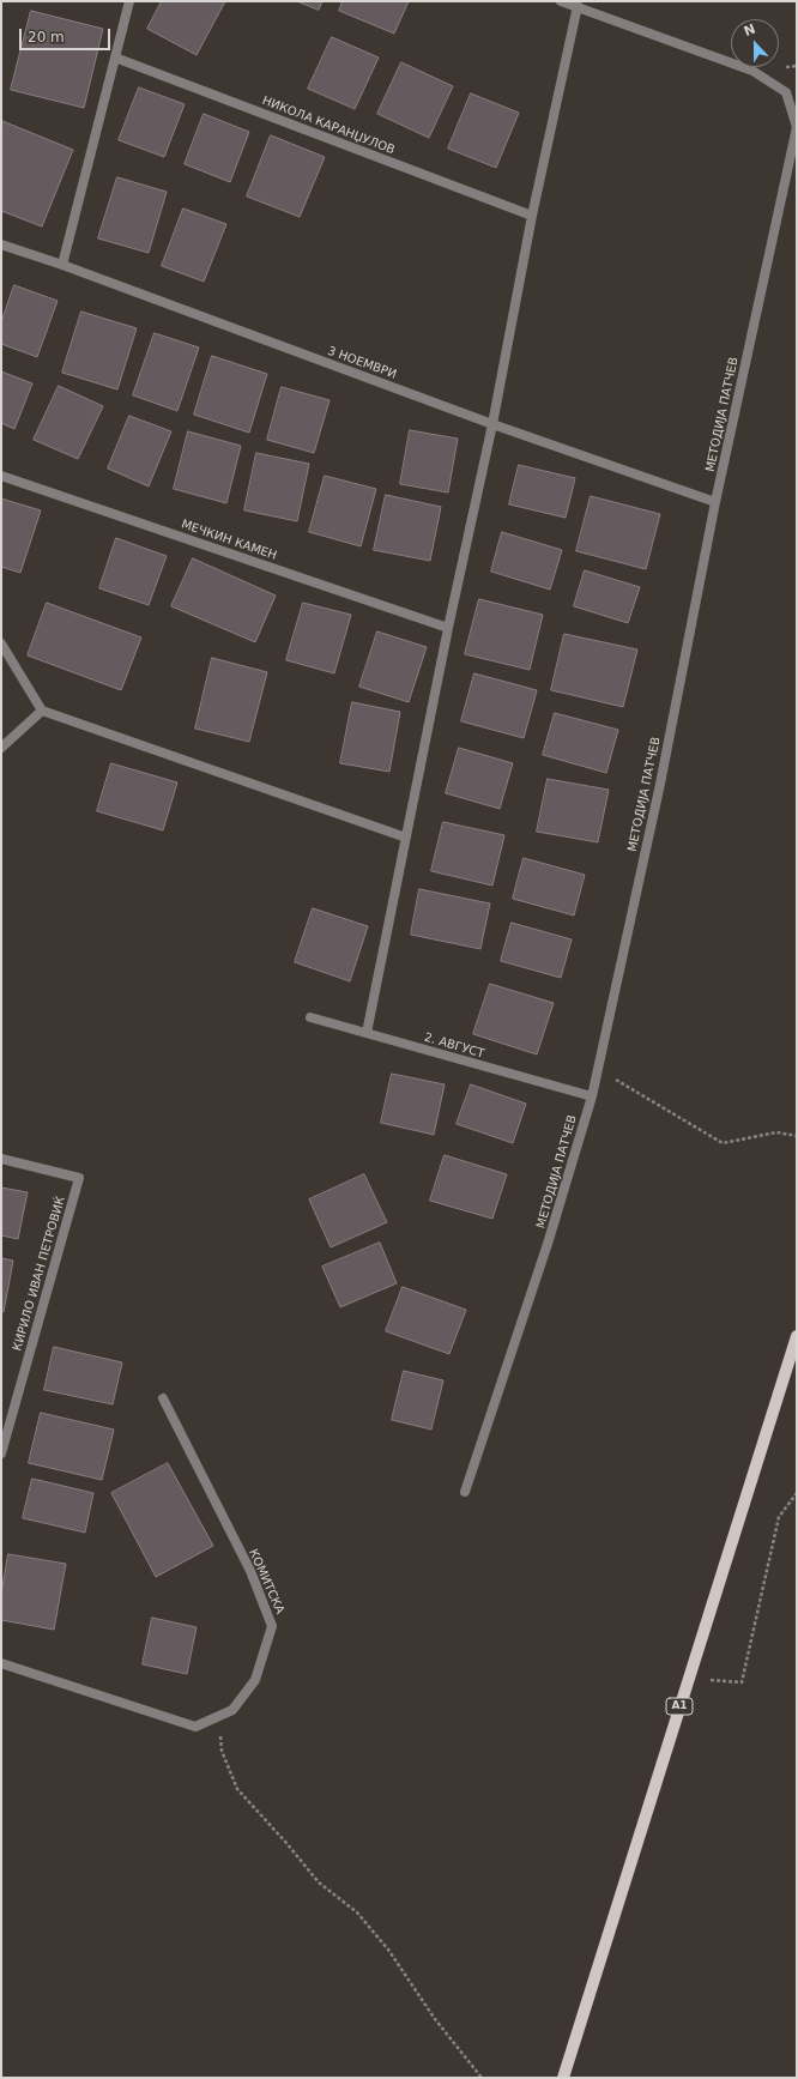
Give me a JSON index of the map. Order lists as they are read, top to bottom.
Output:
{
  "streets": {
    "main road": ["A1"],
    "street": [
      "НИКОЛА КАРАНЏУЛОВ",
      "3 НОЕМВРИ",
      "МЕТОДИJА ПАТЧЕВ",
      "МЕЧКИН КАМЕН",
      "2. АВГУСТ",
      "КИРИЛО ИВАН ПЕТРОВИЌ",
      "КОМИТСКА"
    ]
  },
  "crossings": [
    ["3 НОЕМВРИ", "МЕТОДИJА ПАТЧЕВ"],
    ["МЕТОДИJА ПАТЧЕВ", "2. АВГУСТ"]
  ],
  "scale_bar": "20 m",
  "north": "top"
}
